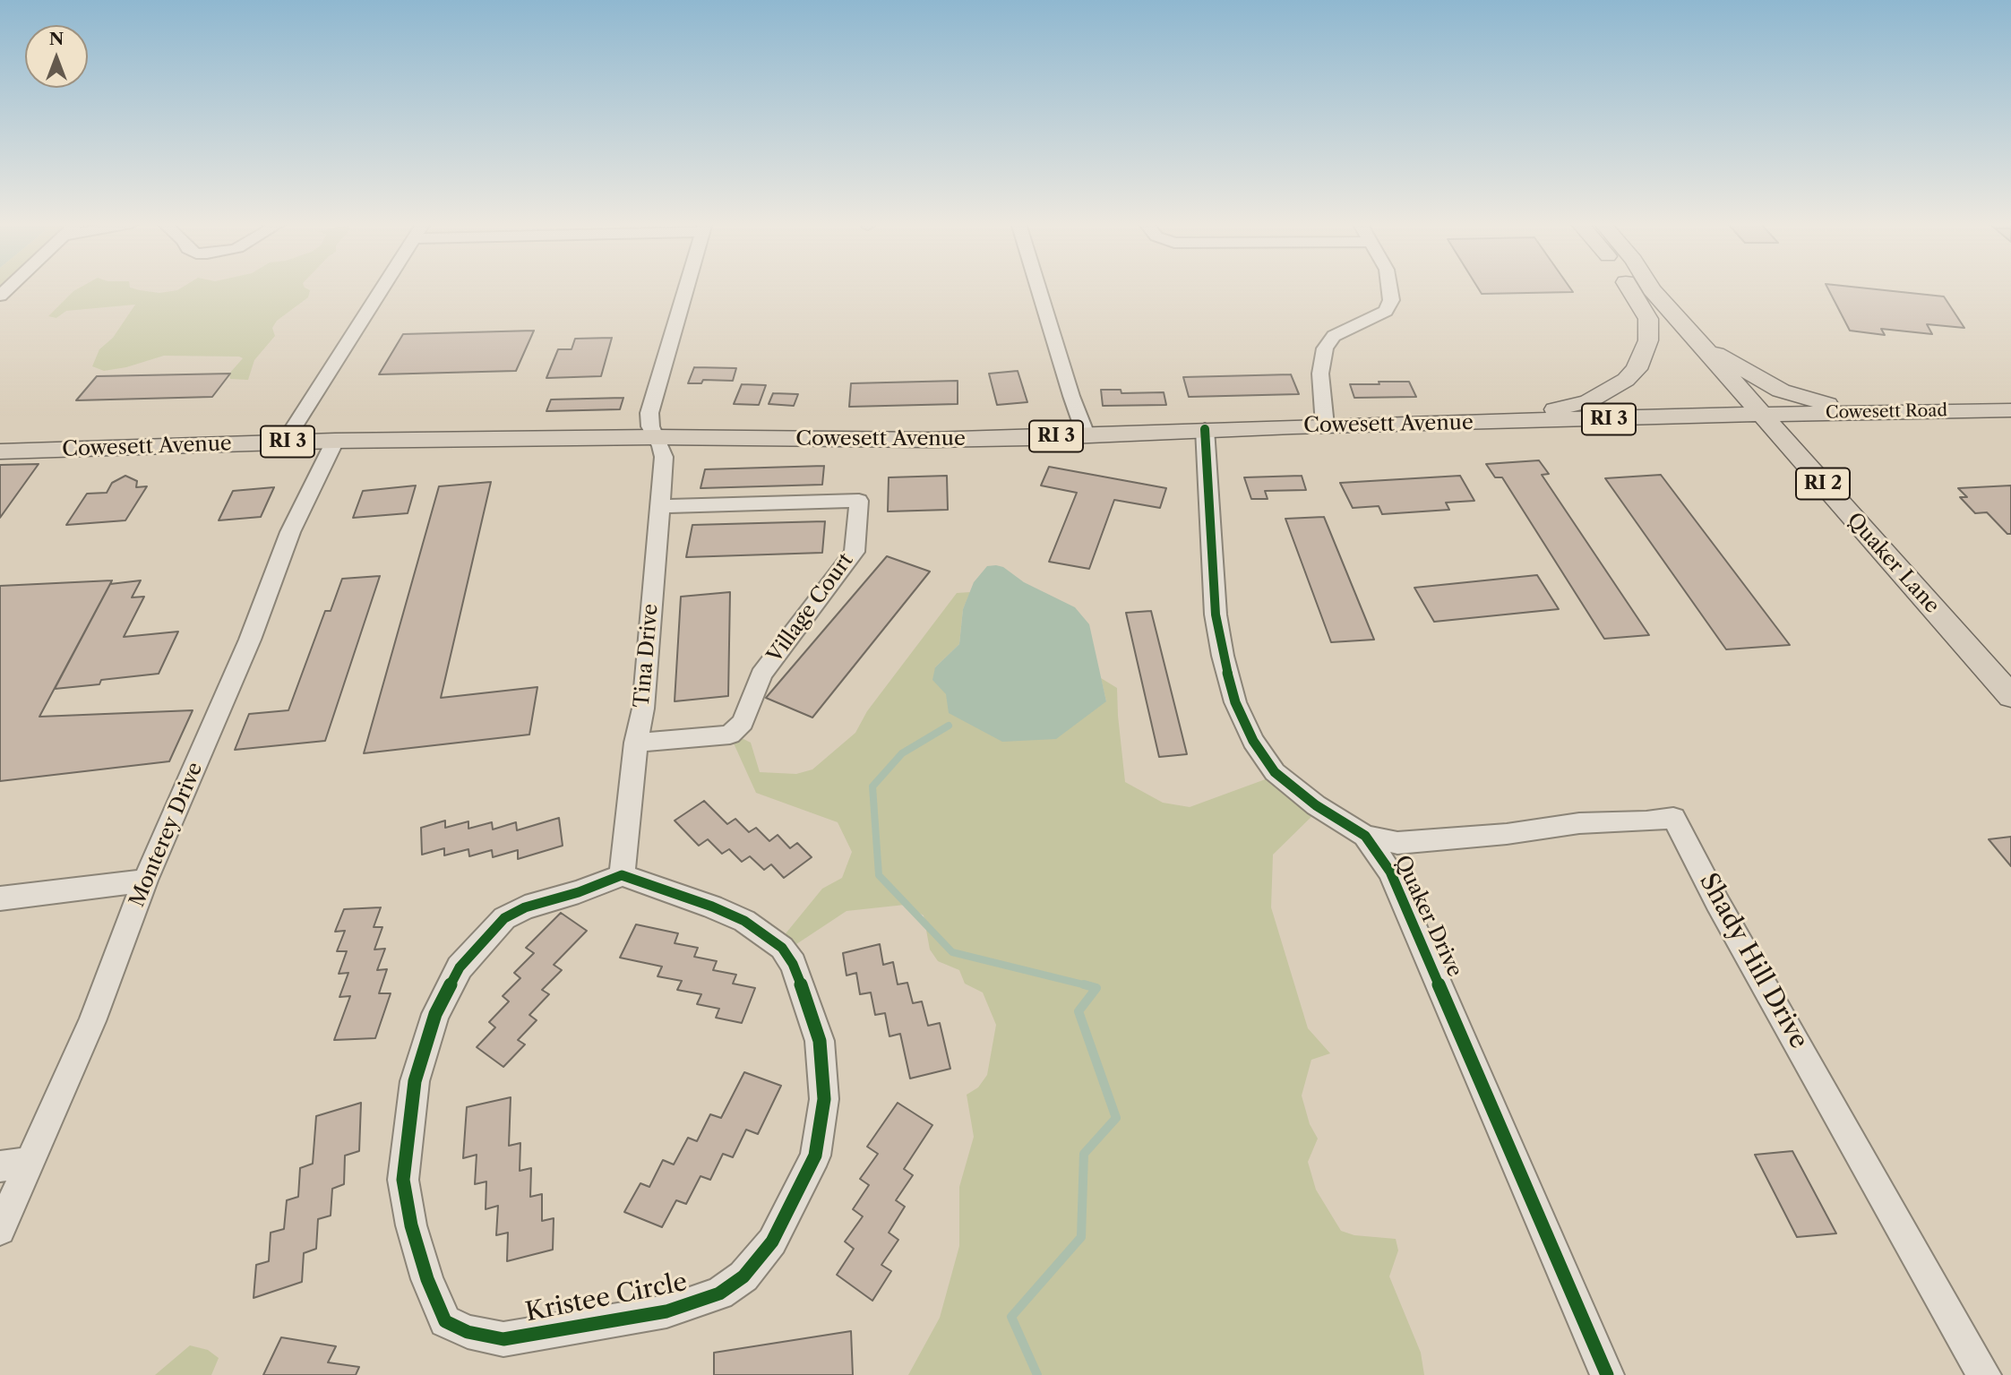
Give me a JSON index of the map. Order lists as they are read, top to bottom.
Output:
{
  "streets": {
    "main road": [
      "Cowesett Road",
      "RI 3",
      "Cowesett Avenue",
      "RI 2",
      "Quaker Lane"
    ],
    "street": [
      "Village Court",
      "Tina Drive",
      "Monterey Drive",
      "Quaker Drive",
      "Shady Hill Drive",
      "Kristee Circle"
    ]
  },
  "crossings": [
    ["Cowesett Road", "Cowesett Avenue"],
    ["Cowesett Road", "Quaker Lane"],
    ["Cowesett Avenue", "Quaker Lane"],
    ["Cowesett Avenue", "Tina Drive"],
    ["Cowesett Avenue", "Monterey Drive"],
    ["Cowesett Avenue", "Quaker Drive"],
    ["Village Court", "Tina Drive"],
    ["Tina Drive", "Kristee Circle"],
    ["Quaker Drive", "Shady Hill Drive"]
  ],
  "north": "top"
}
